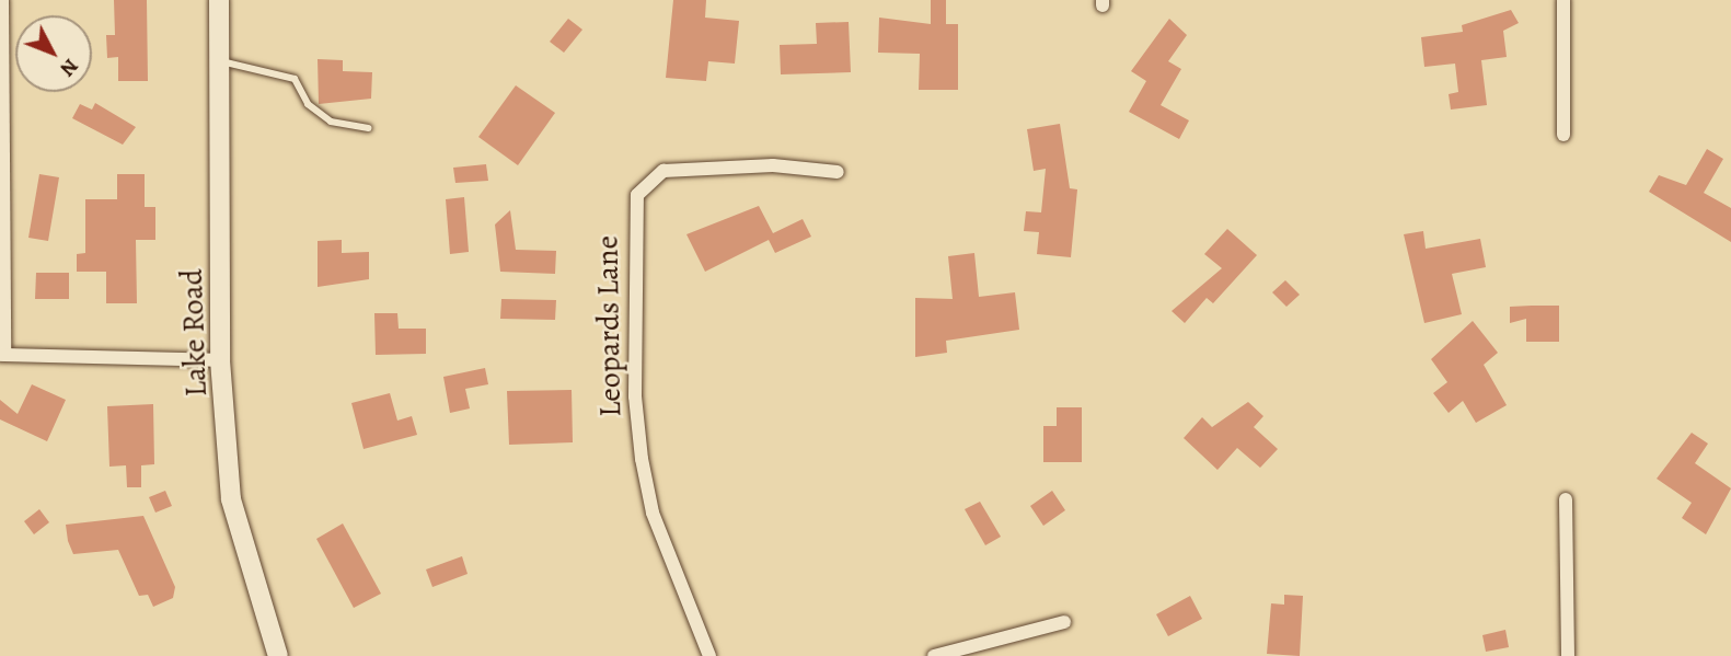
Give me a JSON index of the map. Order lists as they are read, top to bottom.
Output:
{
  "streets": {
    "main road": ["Lake Road"],
    "street": ["Leopards Lane"]
  },
  "north": "bottom right"
}
